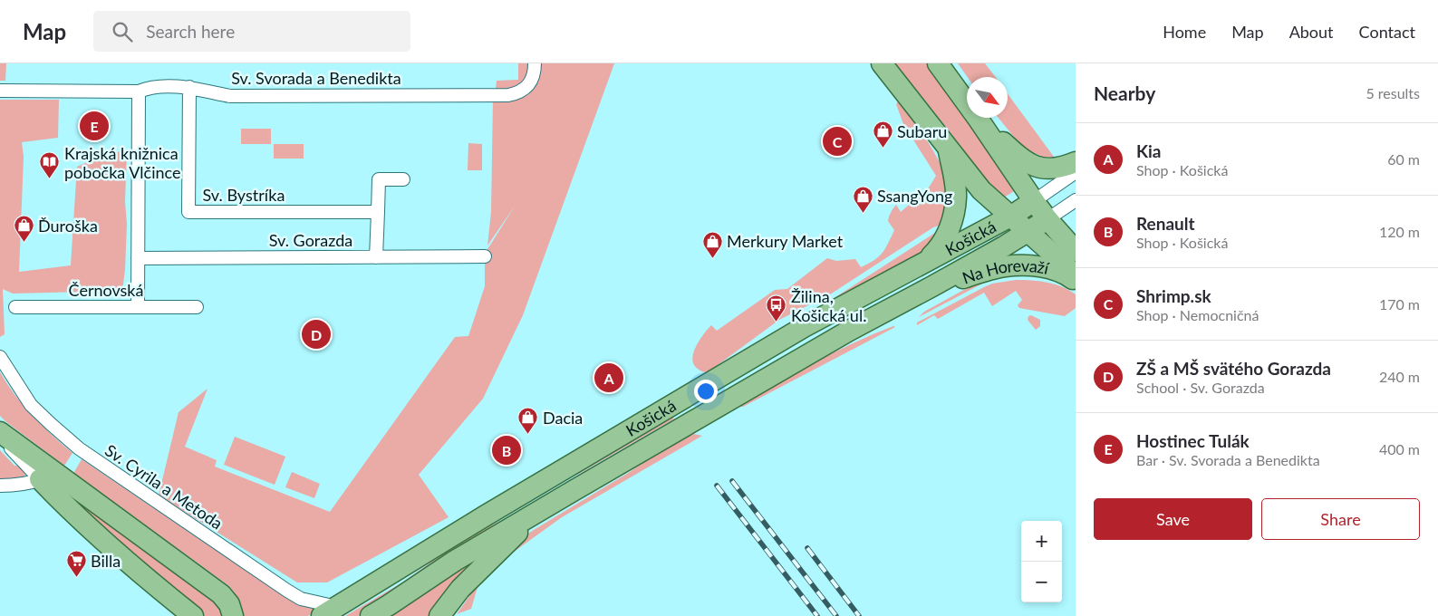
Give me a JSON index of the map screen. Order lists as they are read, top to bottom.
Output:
{
  "streets": {
    "main road": ["Košická", "Na Horevaží"],
    "street": [
      "Sv. Svorada a Benedikta",
      "Sv. Bystríka",
      "Sv. Gorazda",
      "Černovská",
      "Sv. Cyrila a Metoda"
    ]
  },
  "crossings": [
    ["Sv. Svorada a Benedikta", "Sv. Bystríka"],
    ["Sv. Svorada a Benedikta", "Černovská"],
    ["Košická", "Na Horevaží"],
    ["Košická", "Sv. Cyrila a Metoda"],
    ["Sv. Gorazda", "Černovská"]
  ],
  "places": {
    "shop": [
      "Subaru",
      "SsangYong",
      "Ďuroška",
      "Merkury Market",
      "Dacia"
    ],
    "library": ["Krajská knižnica pobočka Vlčince"],
    "bus stop": ["Žilina, Košická ul."],
    "supermarket": ["Billa"]
  },
  "north": "bottom right",
  "page": {
    "header": "Map",
    "search": "Search here",
    "nav": [
      "Home",
      "Map",
      "About",
      "Contact"
    ],
    "heading": ["Nearby", "5 results"],
    "pins": [
      "E",
      "C",
      "D",
      "A",
      "B"
    ],
    "list": [
      {
        "mark": "A",
        "name": "Kia",
        "note": "Shop · Košická",
        "value": "60 m"
      },
      {
        "mark": "B",
        "name": "Renault",
        "note": "Shop · Košická",
        "value": "120 m"
      },
      {
        "mark": "C",
        "name": "Shrimp.sk",
        "note": "Shop · Nemocničná",
        "value": "170 m"
      },
      {
        "mark": "D",
        "name": "ZŠ a MŠ svätého Gorazda",
        "note": "School · Sv. Gorazda",
        "value": "240 m"
      },
      {
        "mark": "E",
        "name": "Hostinec Tulák",
        "note": "Bar · Sv. Svorada a Benedikta",
        "value": "400 m"
      }
    ],
    "buttons": ["Save", "Share"],
    "map_buttons": ["+", "−"]
  }
}
